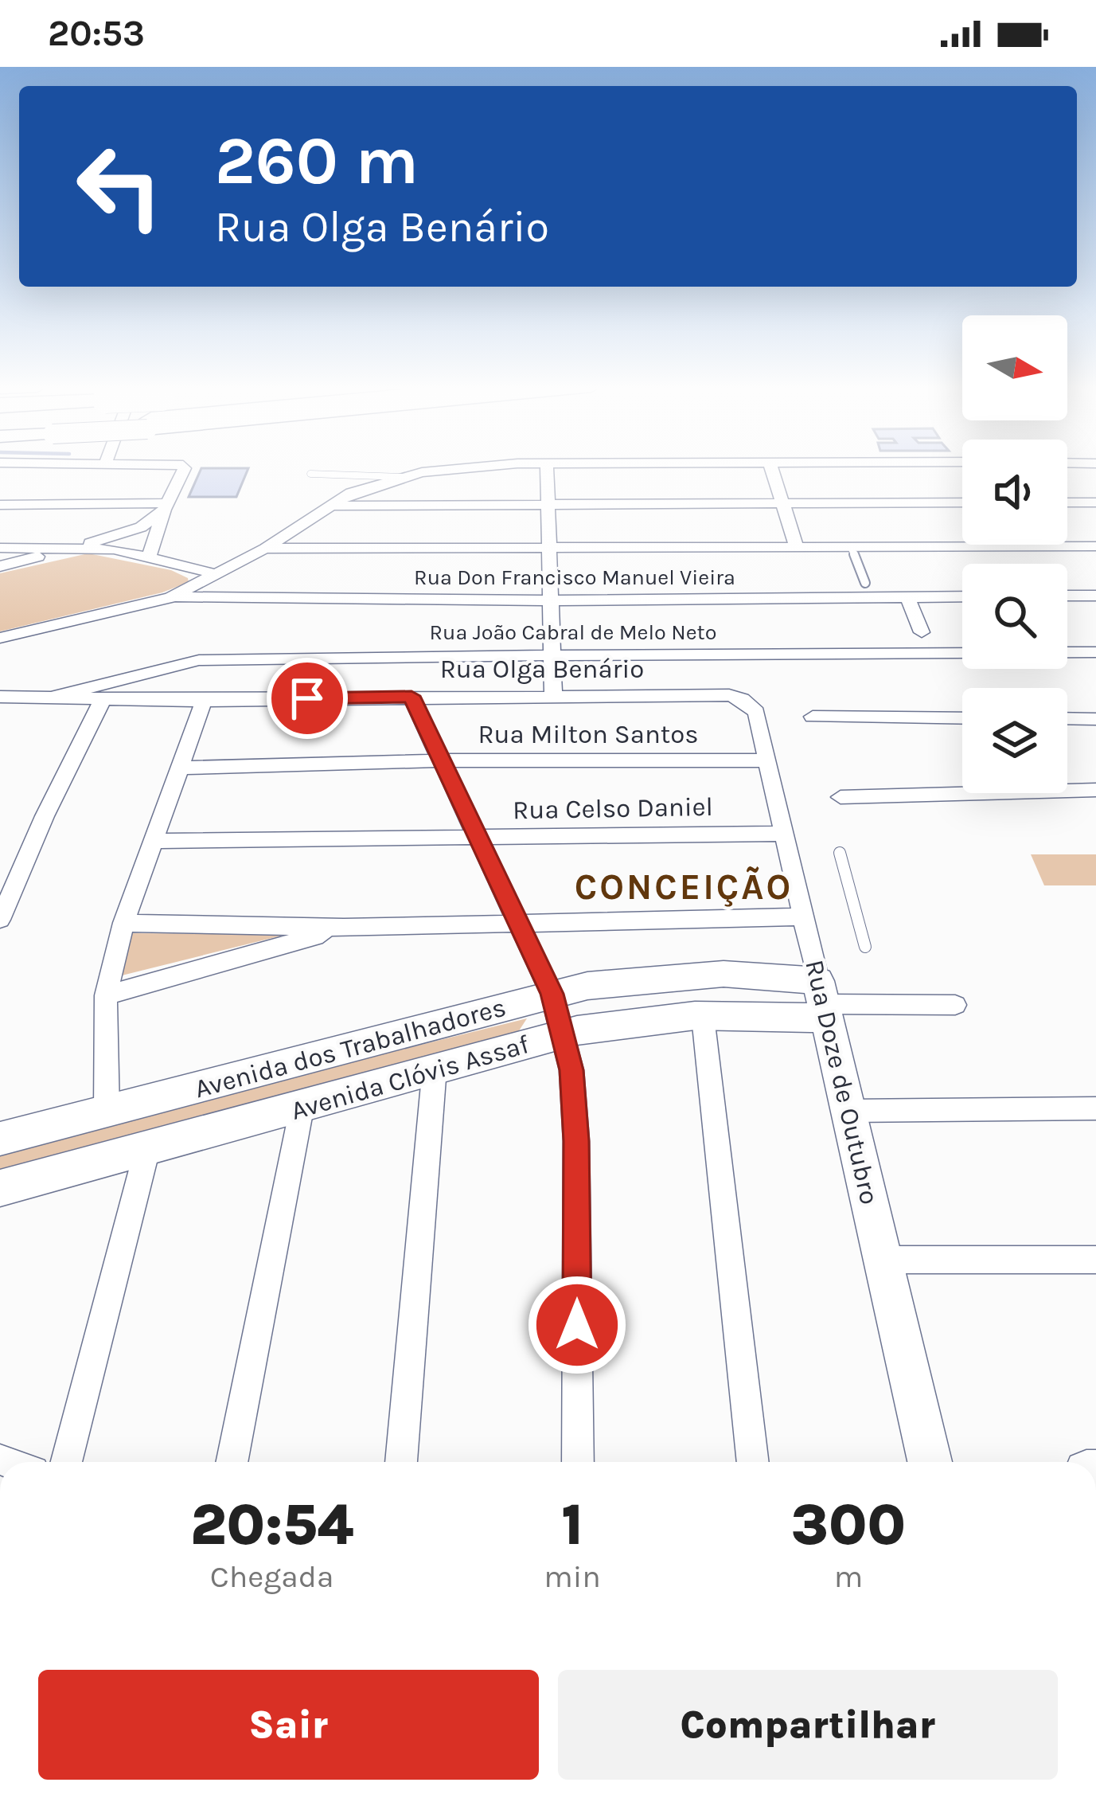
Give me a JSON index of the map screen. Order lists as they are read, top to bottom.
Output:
{
  "streets": {
    "street": [
      "Rua Don Francisco Manuel Vieira",
      "Rua João Cabral de Melo Neto",
      "Rua Olga Benário",
      "Rua Milton Santos",
      "Rua Celso Daniel",
      "Avenida dos Trabalhadores",
      "Avenida Clóvis Assaf",
      "Rua Doze de Outubro"
    ]
  },
  "crossings": [
    ["Rua João Cabral de Melo Neto", "Rua Olga Benário"],
    ["Rua Olga Benário", "Rua Doze de Outubro"],
    ["Rua Milton Santos", "Rua Doze de Outubro"],
    ["Rua Celso Daniel", "Rua Doze de Outubro"],
    ["Avenida dos Trabalhadores", "Avenida Clóvis Assaf"],
    ["Avenida dos Trabalhadores", "Rua Doze de Outubro"],
    ["Avenida Clóvis Assaf", "Rua Doze de Outubro"]
  ],
  "districts": ["CONCEIÇÃO"],
  "north": "right",
  "page": {
    "status": "20:53",
    "turn": ["260 m", "Rua Olga Benário"],
    "eta": [
      "20:54",
      "Chegada",
      "1",
      "min",
      "300",
      "m"
    ],
    "buttons": ["Sair", "Compartilhar"]
  }
}
